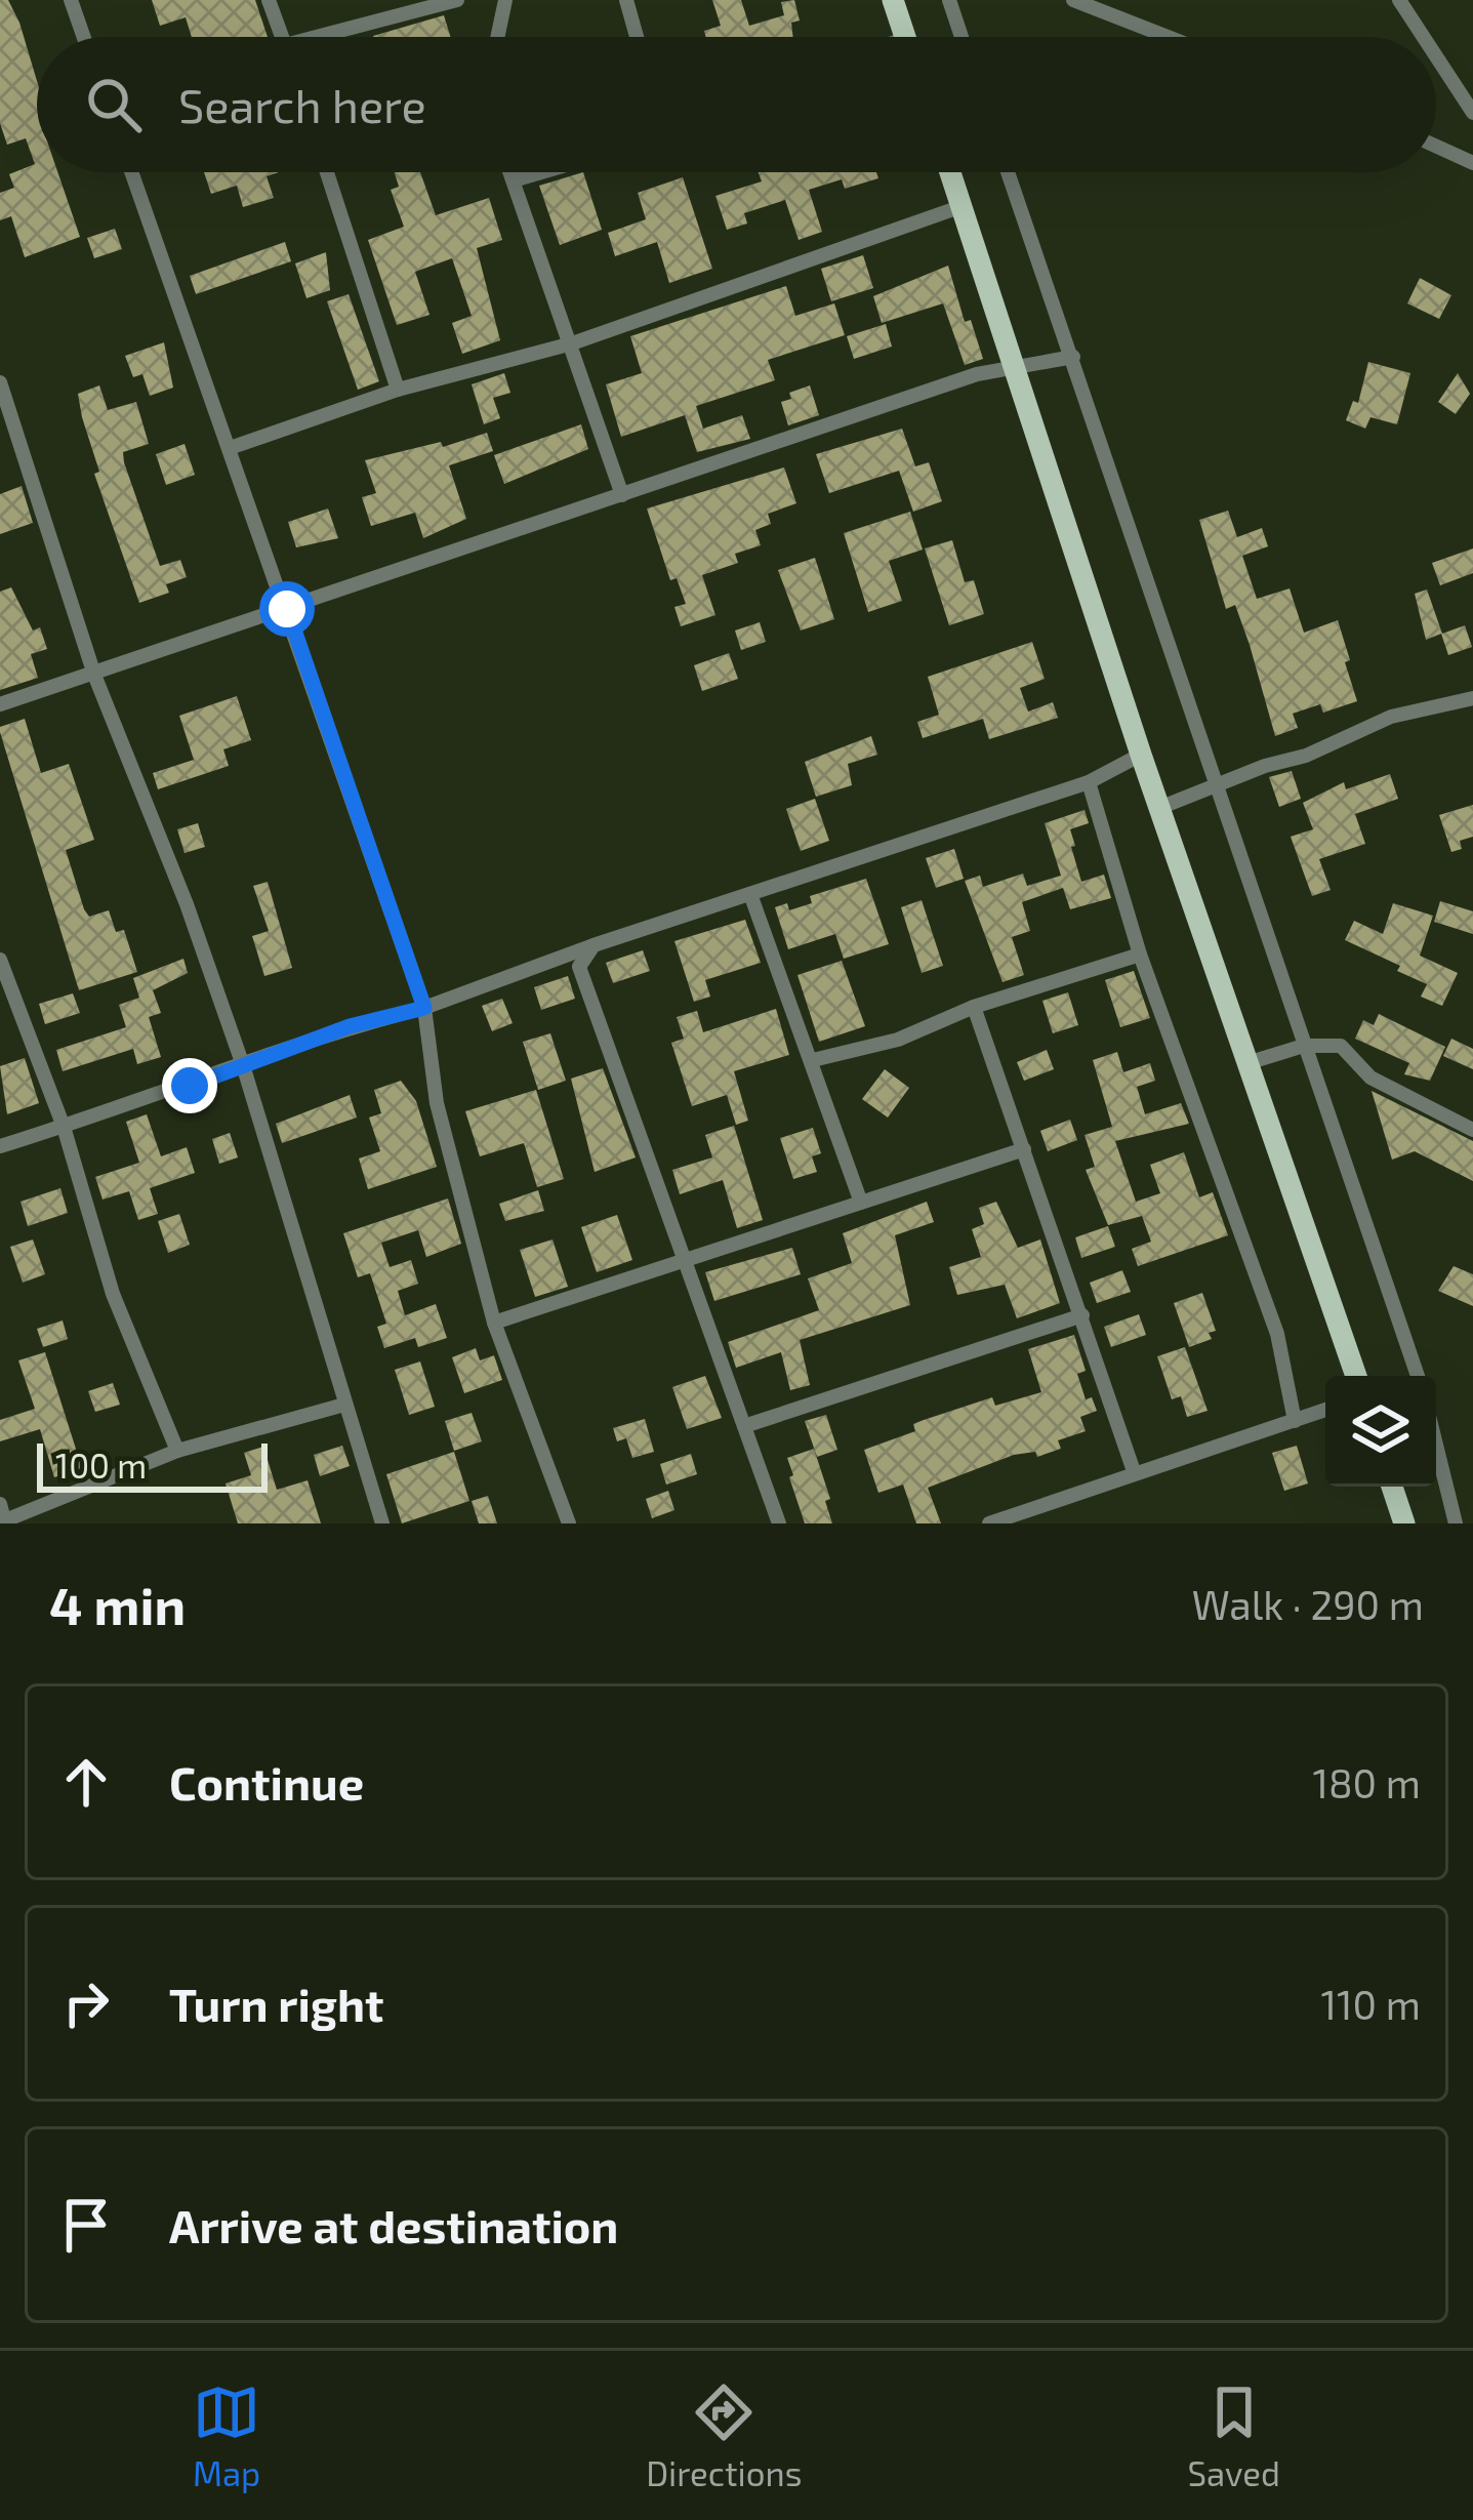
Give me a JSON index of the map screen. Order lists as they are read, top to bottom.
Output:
{
  "scale_bar": "100 m",
  "page": {
    "search": "Search here",
    "scale": "100 m",
    "heading": ["4 min", "Walk · 290 m"],
    "list": [
      ["Continue", "180 m"],
      ["Turn right", "110 m"],
      "Arrive at destination"
    ],
    "nav": ["Map", "Directions", "Saved"]
  }
}
